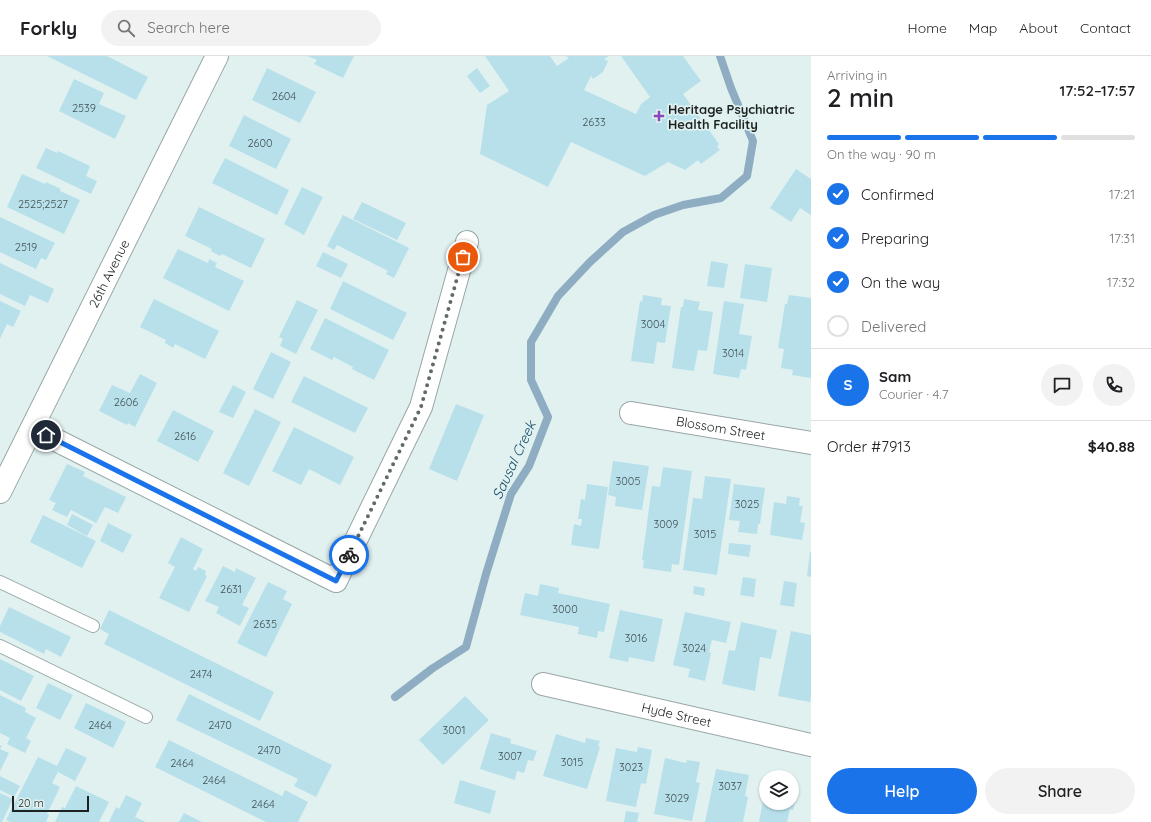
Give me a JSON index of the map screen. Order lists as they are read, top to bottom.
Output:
{
  "streets": {
    "street": ["26th Avenue", "Blossom Street", "Hyde Street"]
  },
  "water": ["Sausal Creek"],
  "places": {
    "health": ["Heritage Psychiatric Health Facility"]
  },
  "house_numbers": [
    "2604",
    "2539",
    "2633",
    "2600",
    "2525;2527",
    "2519",
    "3004",
    "3014",
    "2606",
    "2616",
    "3005",
    "3025",
    "3009",
    "3015",
    "2631",
    "3000",
    "2635",
    "3016",
    "3024",
    "2474",
    "2464",
    "2470",
    "3001",
    "2470",
    "3007",
    "3015",
    "2464",
    "3023",
    "2464",
    "3037",
    "3029",
    "2464"
  ],
  "scale_bar": "20 m",
  "page": {
    "header": "Forkly",
    "search": "Search here",
    "nav": [
      "Home",
      "Map",
      "About",
      "Contact"
    ],
    "heading": ["2 min", "Arriving in", "17:52–17:57"],
    "panel": [
      "Sam",
      "Courier · 4.7",
      "Order #7913",
      "$40.88"
    ],
    "bar": "On the way · 90 m",
    "list": [
      ["Confirmed", "17:21"],
      ["Preparing", "17:31"],
      ["On the way", "17:32"],
      "Delivered"
    ],
    "round": "S",
    "buttons": ["Help", "Share"],
    "scale": "20 m"
  }
}
